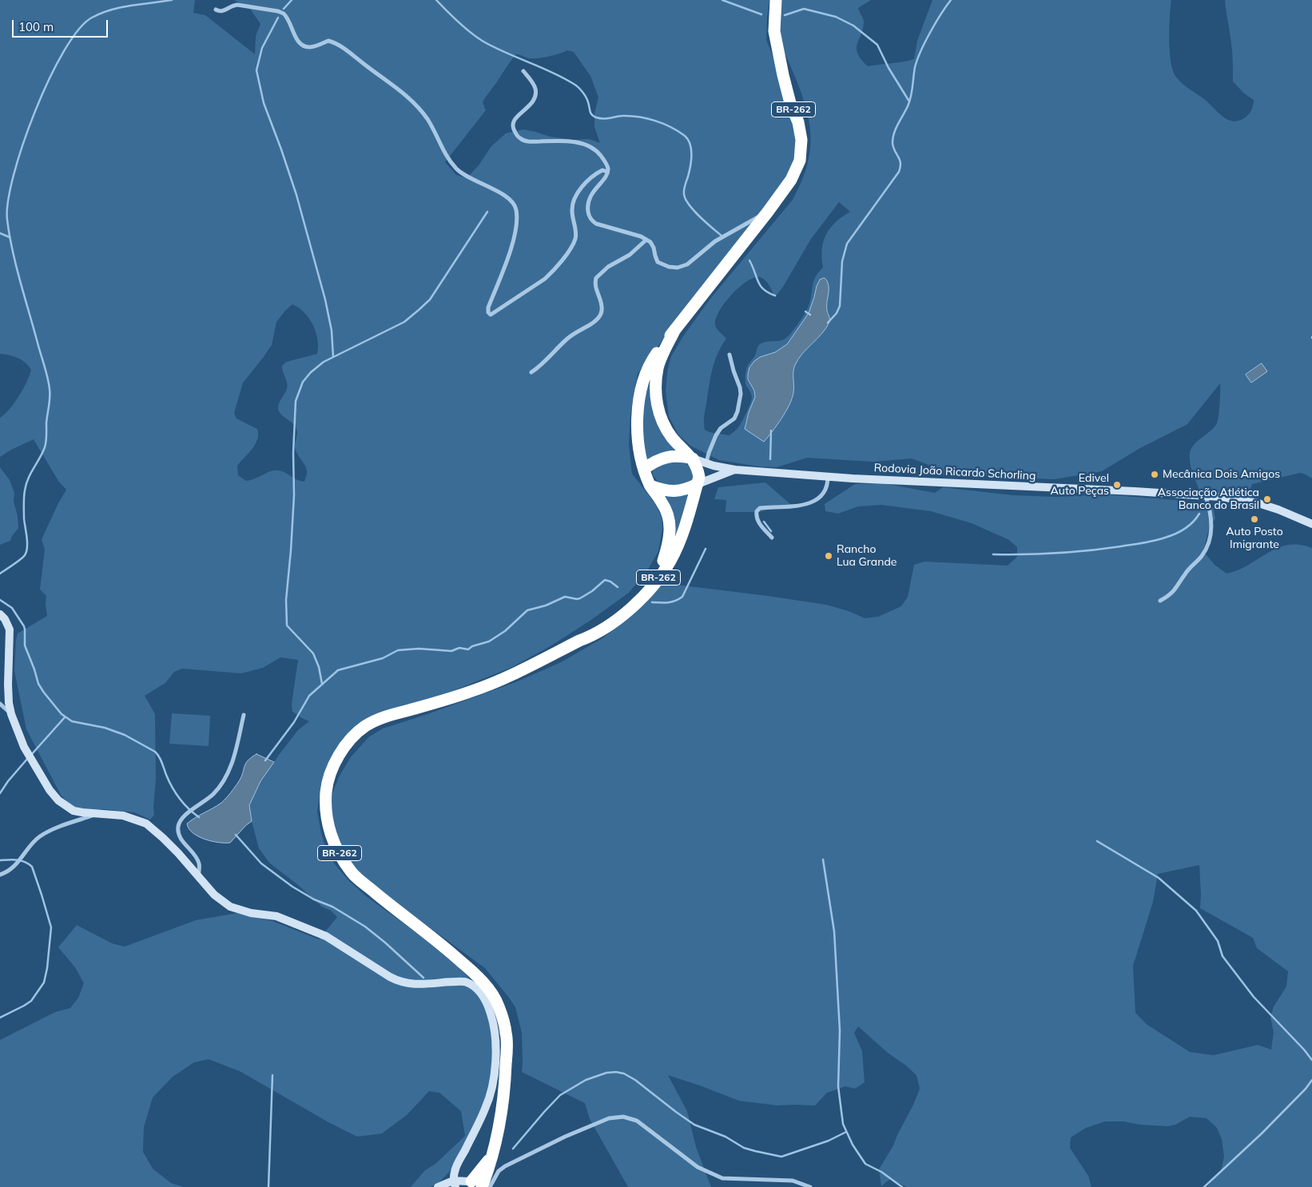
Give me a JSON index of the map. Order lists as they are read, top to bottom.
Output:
{
  "streets": {
    "highway": ["BR-262"],
    "street": ["Rodovia João Ricardo Schorling"]
  },
  "crossings": [
    ["BR-262", "Rodovia João Ricardo Schorling"]
  ],
  "places": [
    "Mecânica Dois Amigos",
    "Edivel Auto Peças",
    "Associação Atlética Banco do Brasil",
    "Auto Posto Imigrante",
    "Rancho Lua Grande"
  ],
  "scale_bar": "100 m"
}
